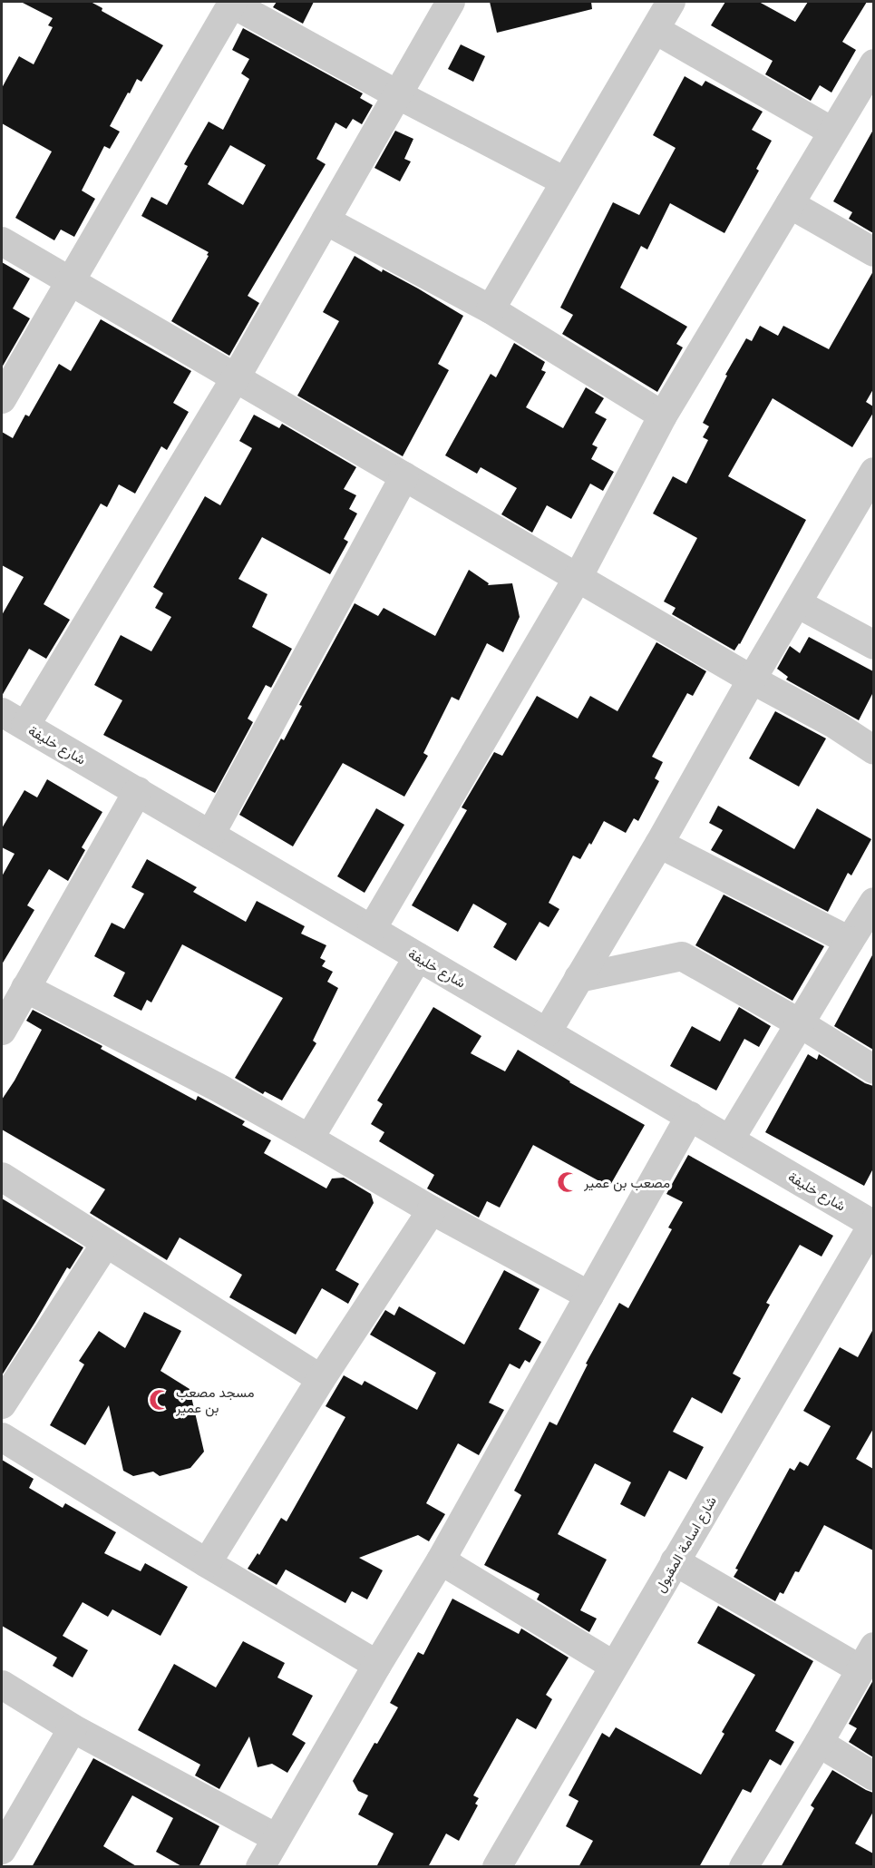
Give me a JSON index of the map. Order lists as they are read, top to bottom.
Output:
{
  "streets": {
    "street": ["شارع خليفة", "شارع اسامة المقبول"]
  },
  "crossings": [
    ["شارع خليفة", "شارع اسامة المقبول"]
  ],
  "places": {
    "mosque": ["مصعب بن عمير", "مسجد مصعب بن عمير"]
  }
}
